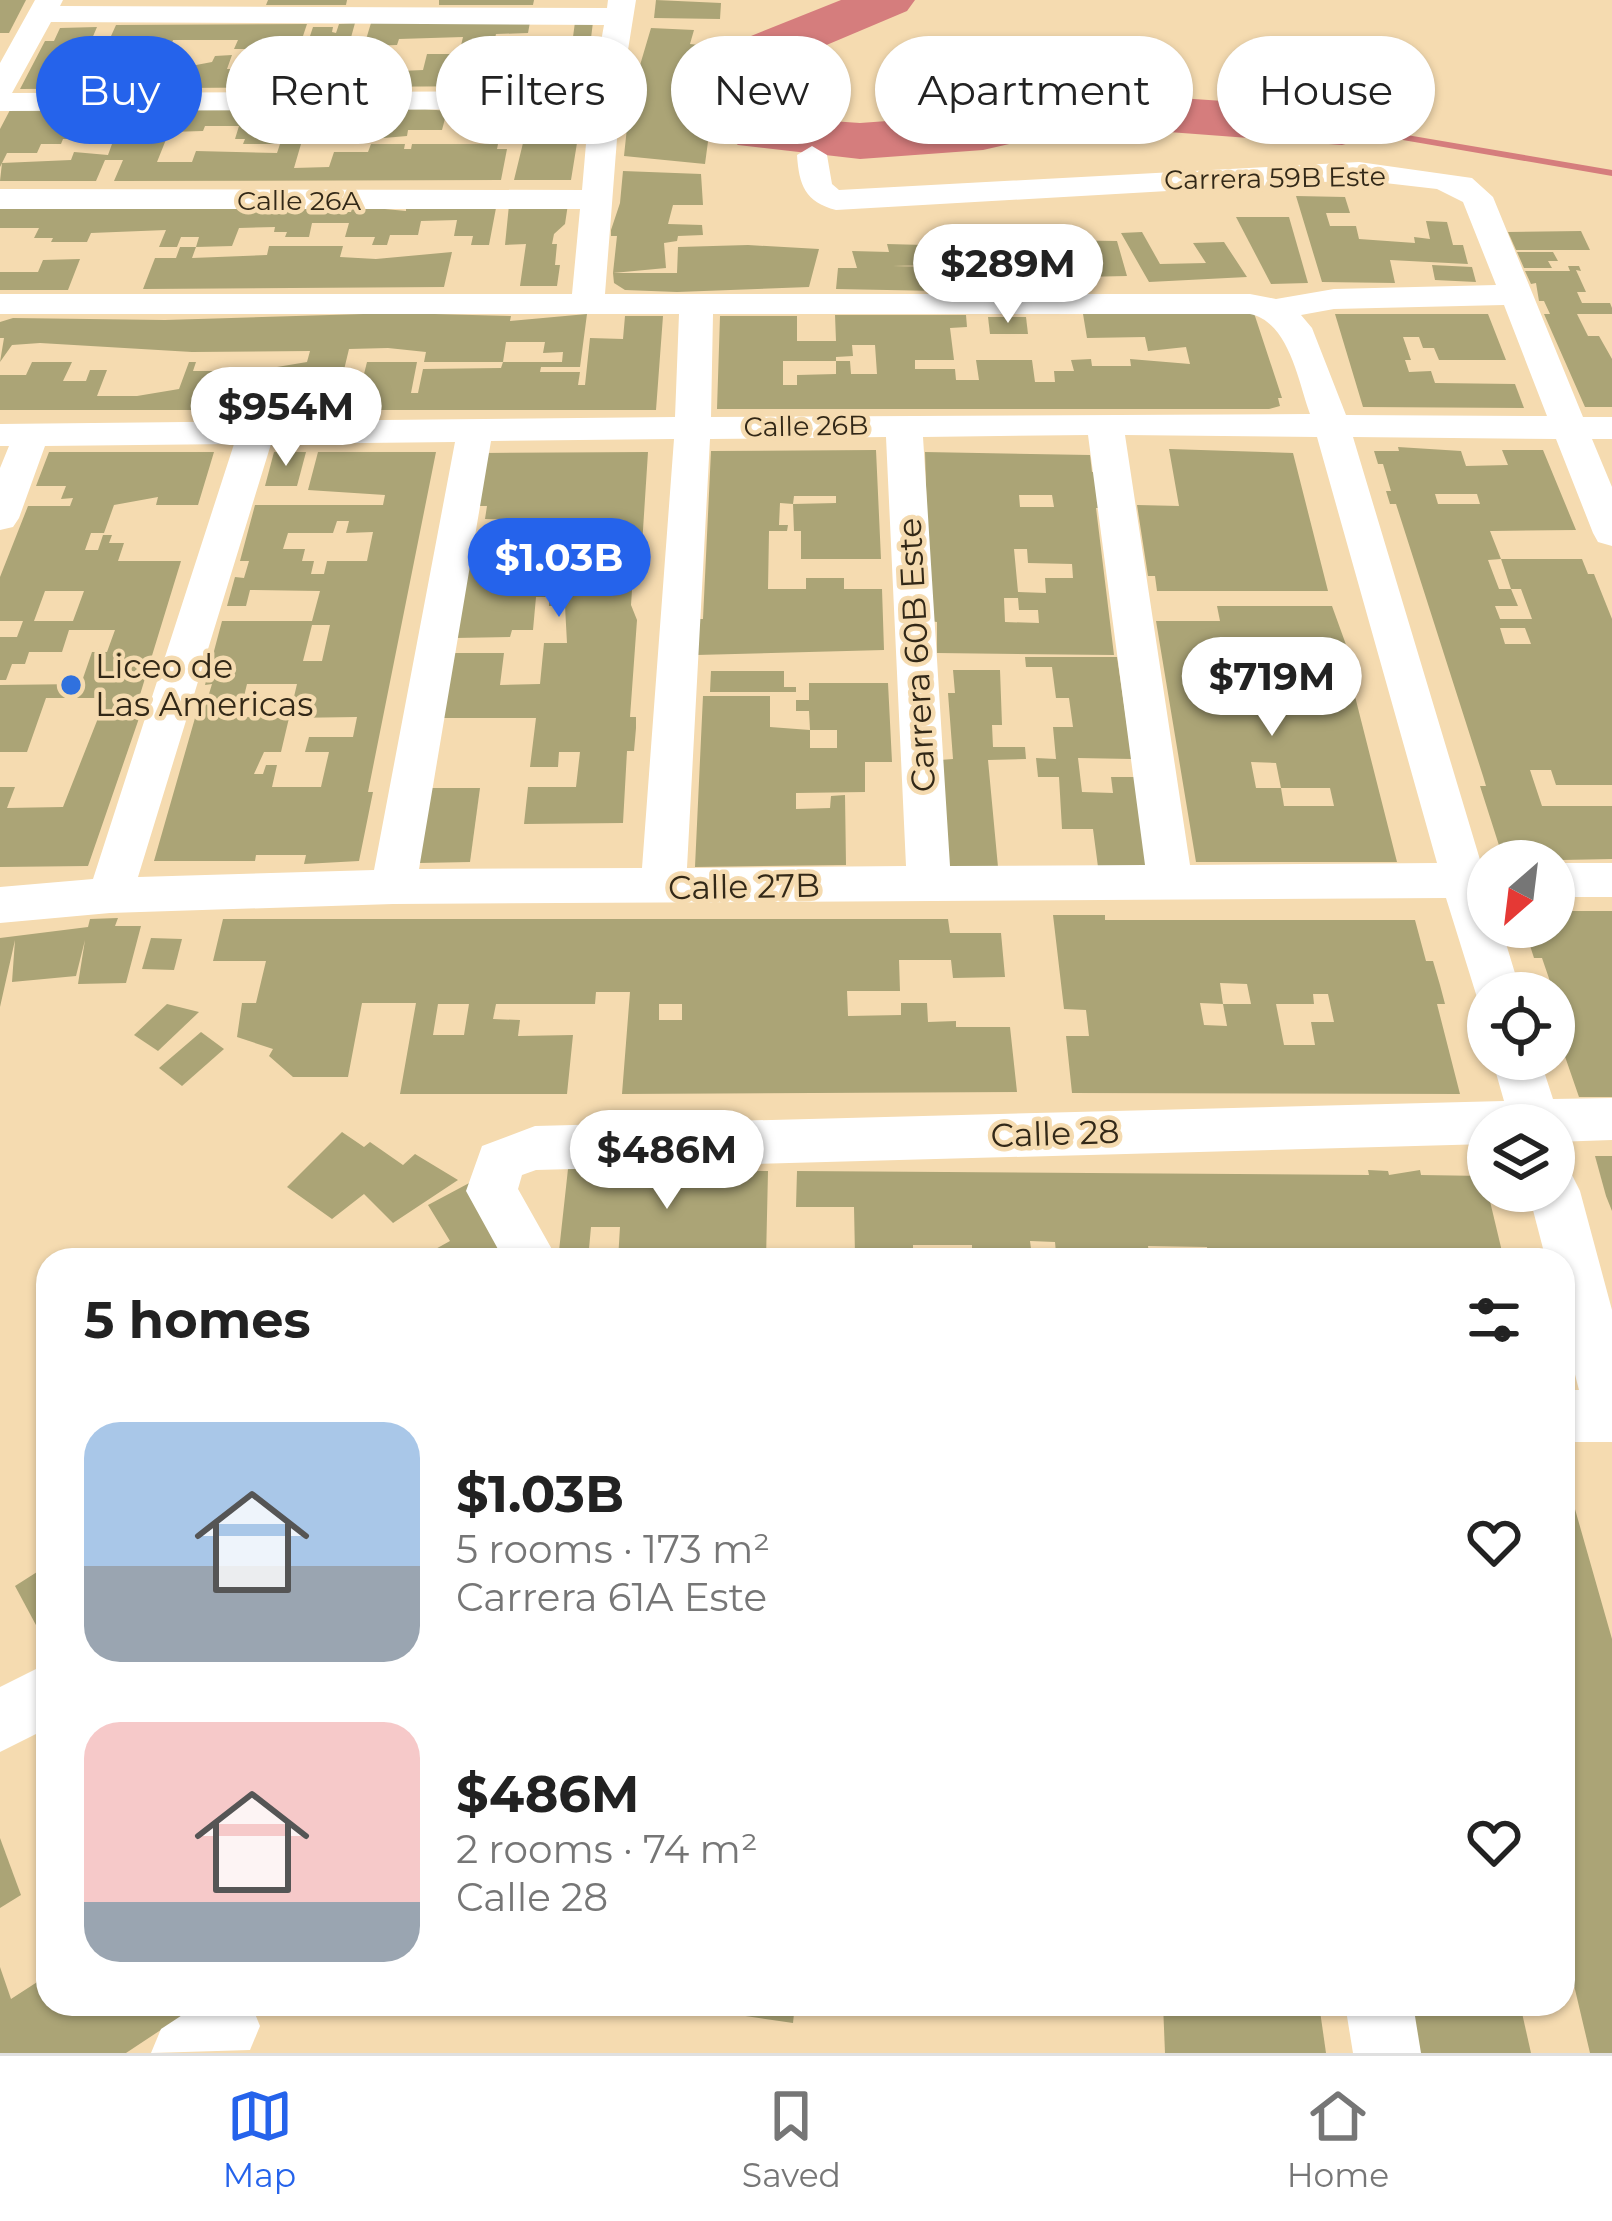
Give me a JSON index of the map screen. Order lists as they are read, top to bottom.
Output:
{
  "streets": {
    "street": [
      "Carrera 59B Este",
      "Calle 26A",
      "Calle 26B",
      "Carrera 60B Este",
      "Calle 27B",
      "Calle 28"
    ]
  },
  "crossings": [
    ["Carrera 59B Este", "Calle 26B"],
    ["Calle 26B", "Carrera 60B Este"],
    ["Carrera 60B Este", "Calle 27B"]
  ],
  "places": ["Liceo de Las Americas"],
  "north": "bottom left",
  "page": {
    "chip": [
      "Buy",
      "Rent",
      "Filters",
      "New",
      "Apartment",
      "House"
    ],
    "price": [
      "$289M",
      "$954M",
      "$1.03B",
      "$719M",
      "$486M"
    ],
    "heading": "5 homes",
    "list": [
      {
        "name": "$1.03B",
        "note": "5 rooms · 173 m² · Carrera 61A Este"
      },
      {
        "name": "$486M",
        "note": "2 rooms · 74 m² · Calle 28"
      }
    ],
    "tabs": ["Map", "Saved", "Home"]
  }
}
